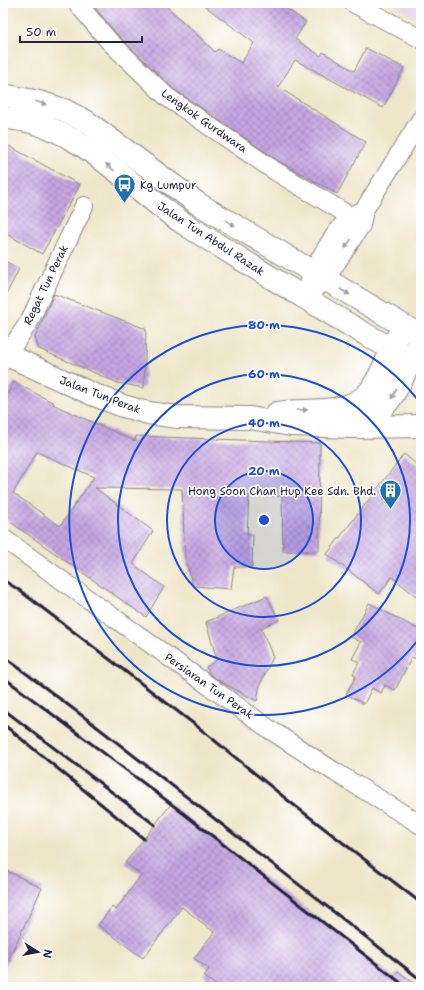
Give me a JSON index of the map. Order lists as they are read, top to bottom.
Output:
{
  "streets": {
    "main road": ["Jalan Tun Abdul Razak", "Jalan Tun Perak"],
    "street": ["Lengkok Gurdwara", "Regat Tun Perak", "Persiaran Tun Perak"]
  },
  "crossings": [
    ["Jalan Tun Abdul Razak", "Jalan Tun Perak"],
    ["Regat Tun Perak", "Jalan Tun Perak"]
  ],
  "places": {
    "bus stop": ["Kg Lumpur"],
    "building": ["Hong Soon Chan Hup Kee Sdn. Bhd."]
  },
  "scale_bar": "50 m",
  "north": "right",
  "rings": [
    "80 m",
    "60 m",
    "40 m",
    "20 m"
  ]
}
